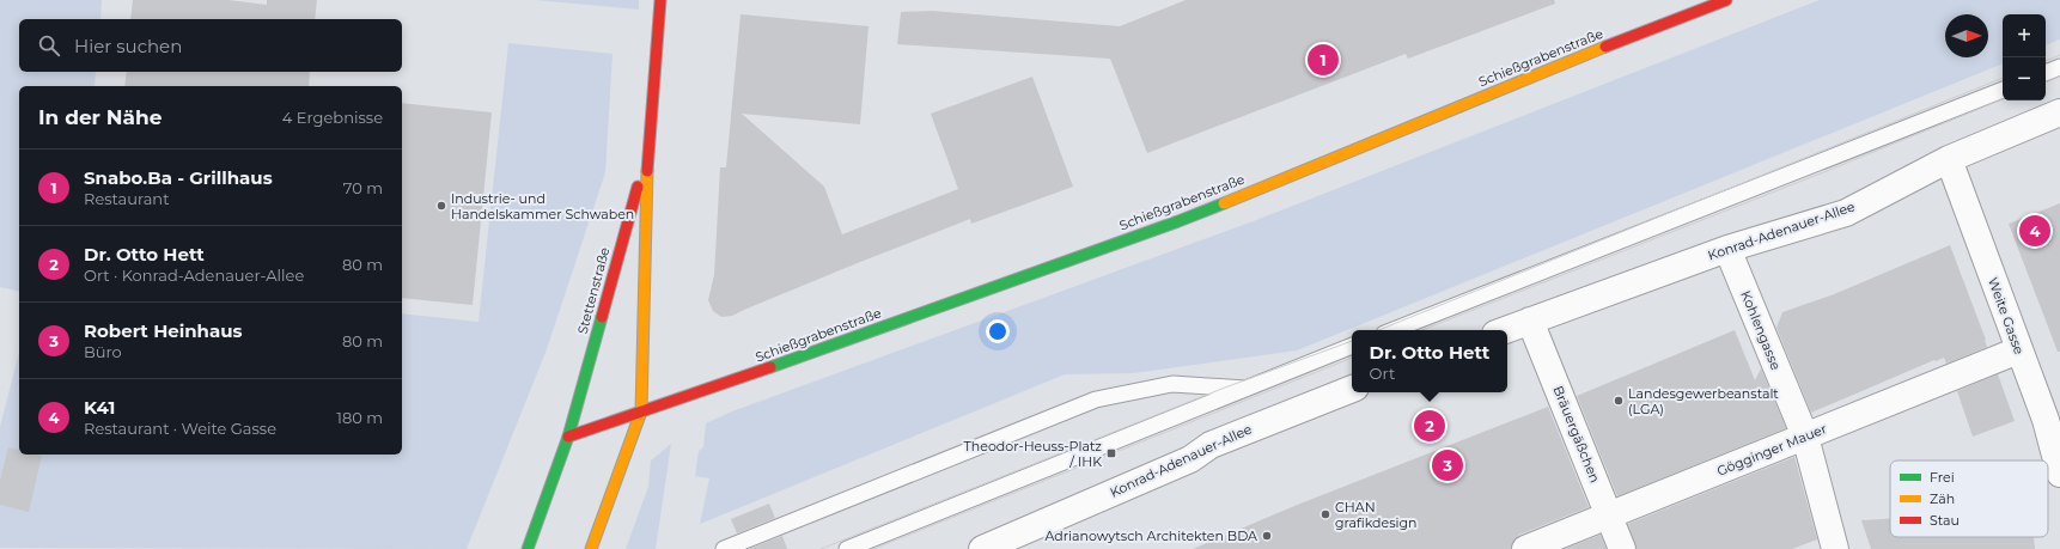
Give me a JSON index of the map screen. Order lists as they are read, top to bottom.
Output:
{
  "streets": {
    "main road": ["Schießgrabenstraße", "Stettenstraße"],
    "street": [
      "Konrad-Adenauer-Allee",
      "Weite Gasse",
      "Kohlengasse",
      "Bräuergäßchen",
      "Gögginger Mauer"
    ]
  },
  "crossings": [
    ["Schießgrabenstraße", "Stettenstraße"],
    ["Konrad-Adenauer-Allee", "Weite Gasse"],
    ["Konrad-Adenauer-Allee", "Kohlengasse"],
    ["Konrad-Adenauer-Allee", "Bräuergäßchen"],
    ["Weite Gasse", "Gögginger Mauer"],
    ["Kohlengasse", "Gögginger Mauer"],
    ["Bräuergäßchen", "Gögginger Mauer"]
  ],
  "places": {
    "other": [
      "Industrie- und Handelskammer Schwaben",
      "Landesgewerbeanstalt (LGA)",
      "CHAN grafikdesign",
      "Adrianowytsch Architekten BDA"
    ],
    "transit": ["Theodor-Heuss-Platz / IHK"]
  },
  "legend": ["Frei", "Zäh", "Stau"],
  "north": "right",
  "page": {
    "map_buttons": ["+", "−"],
    "search": "Hier suchen",
    "pins": [
      "1",
      "4",
      "2",
      "3"
    ],
    "heading": ["In der Nähe", "4 Ergebnisse"],
    "list": [
      {
        "mark": "1",
        "name": "Snabo.Ba - Grillhaus",
        "note": "Restaurant",
        "value": "70 m"
      },
      {
        "mark": "2",
        "name": "Dr. Otto Hett",
        "note": "Ort · Konrad-Adenauer-Allee",
        "value": "80 m"
      },
      {
        "mark": "3",
        "name": "Robert Heinhaus",
        "note": "Büro",
        "value": "80 m"
      },
      {
        "mark": "4",
        "name": "K41",
        "note": "Restaurant · Weite Gasse",
        "value": "180 m"
      }
    ],
    "popup": ["Dr. Otto Hett", "Ort"]
  }
}
